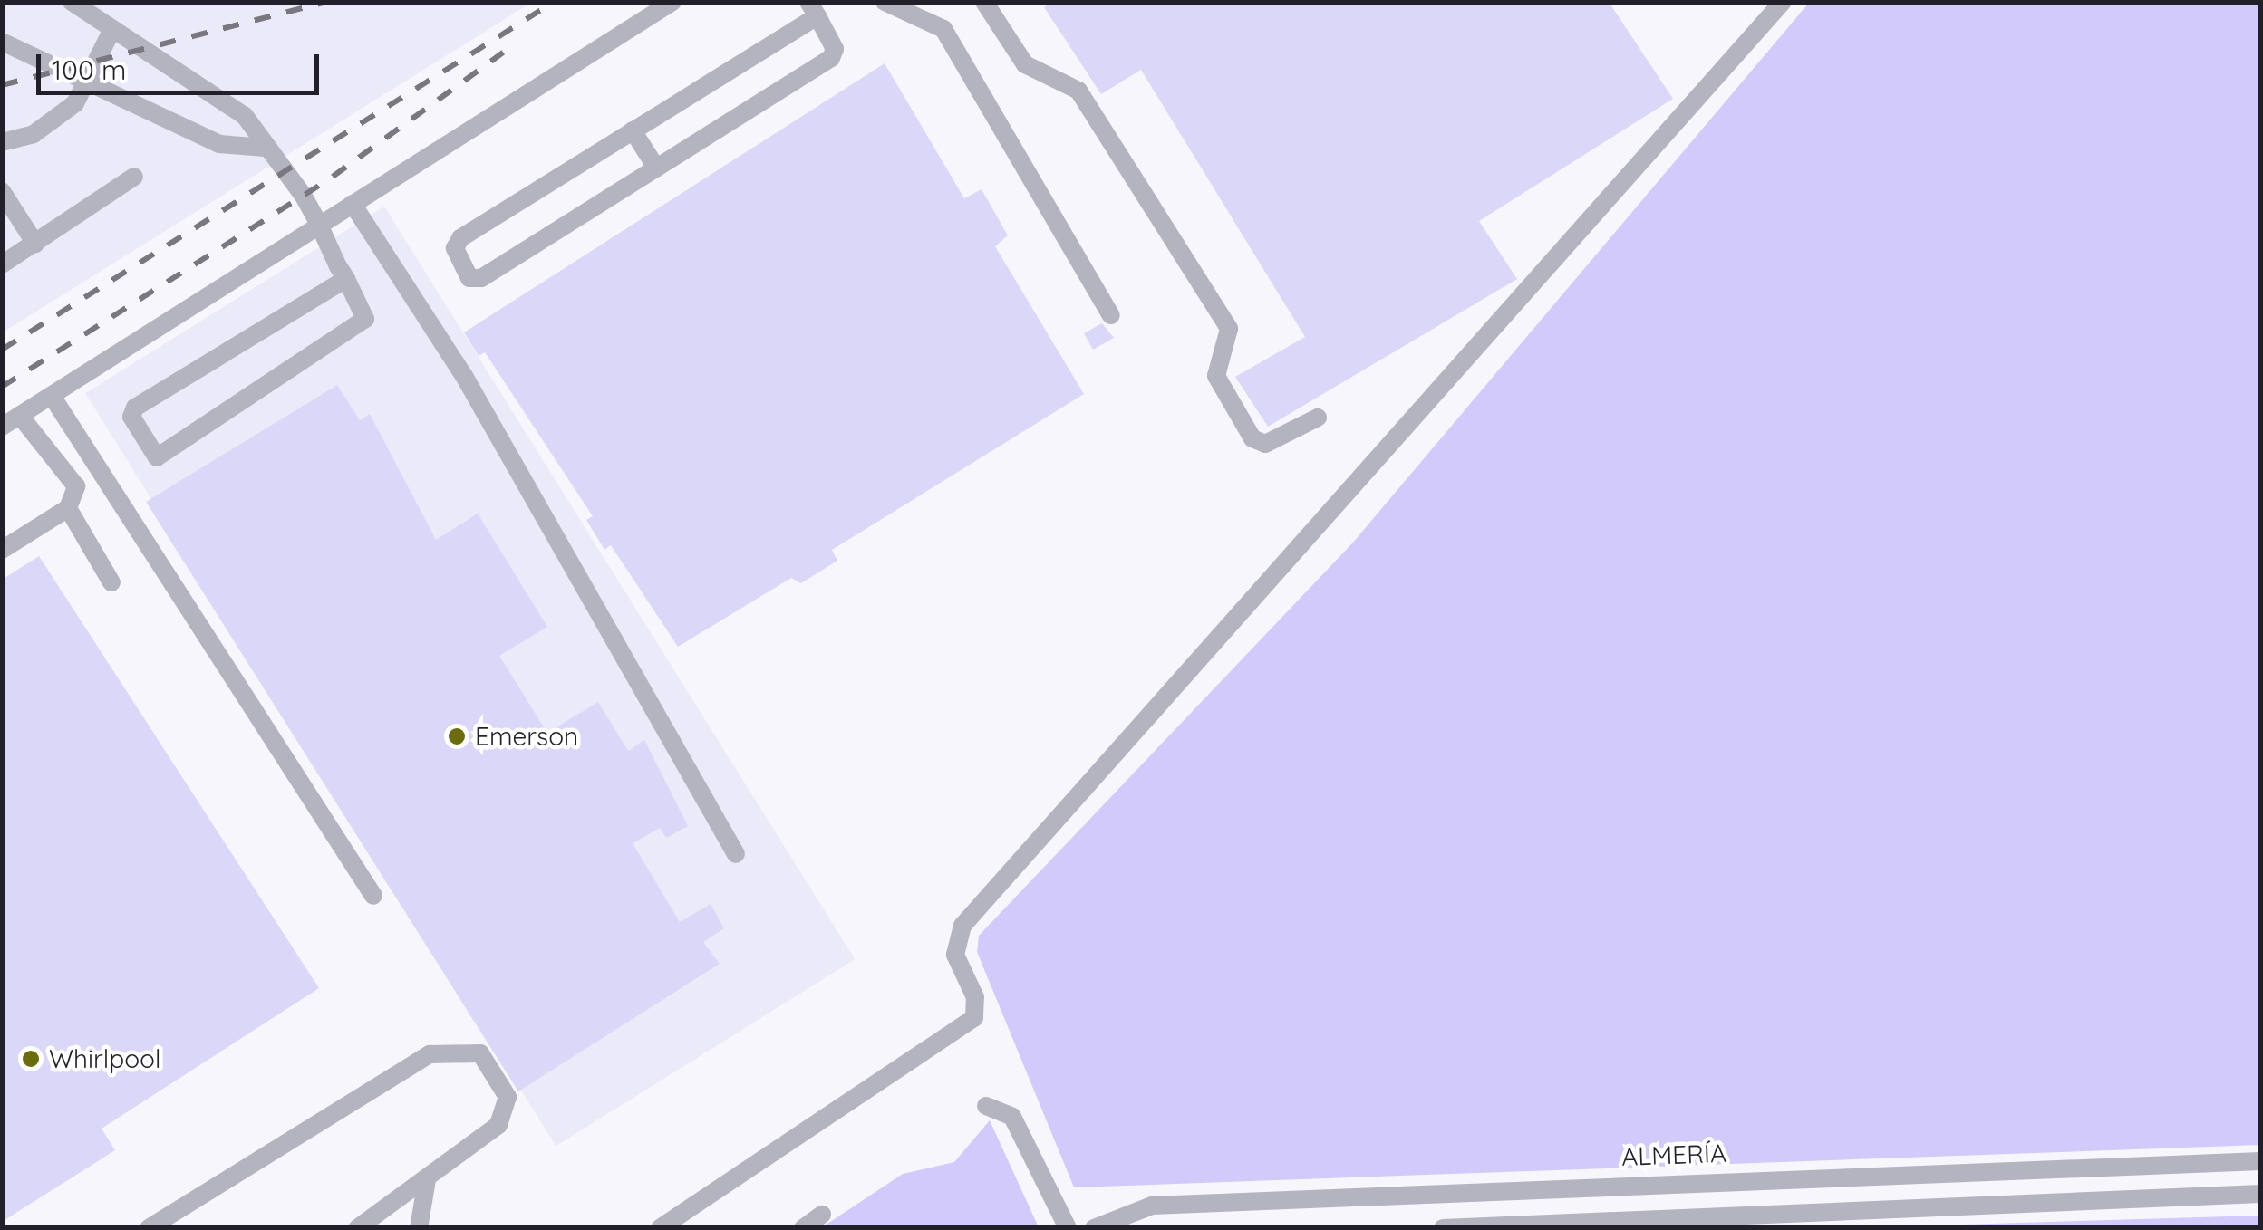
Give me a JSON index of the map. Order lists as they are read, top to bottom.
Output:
{
  "streets": {
    "street": ["ALMERÍA"]
  },
  "places": ["Emerson", "Whirlpool"],
  "scale_bar": "100 m"
}
